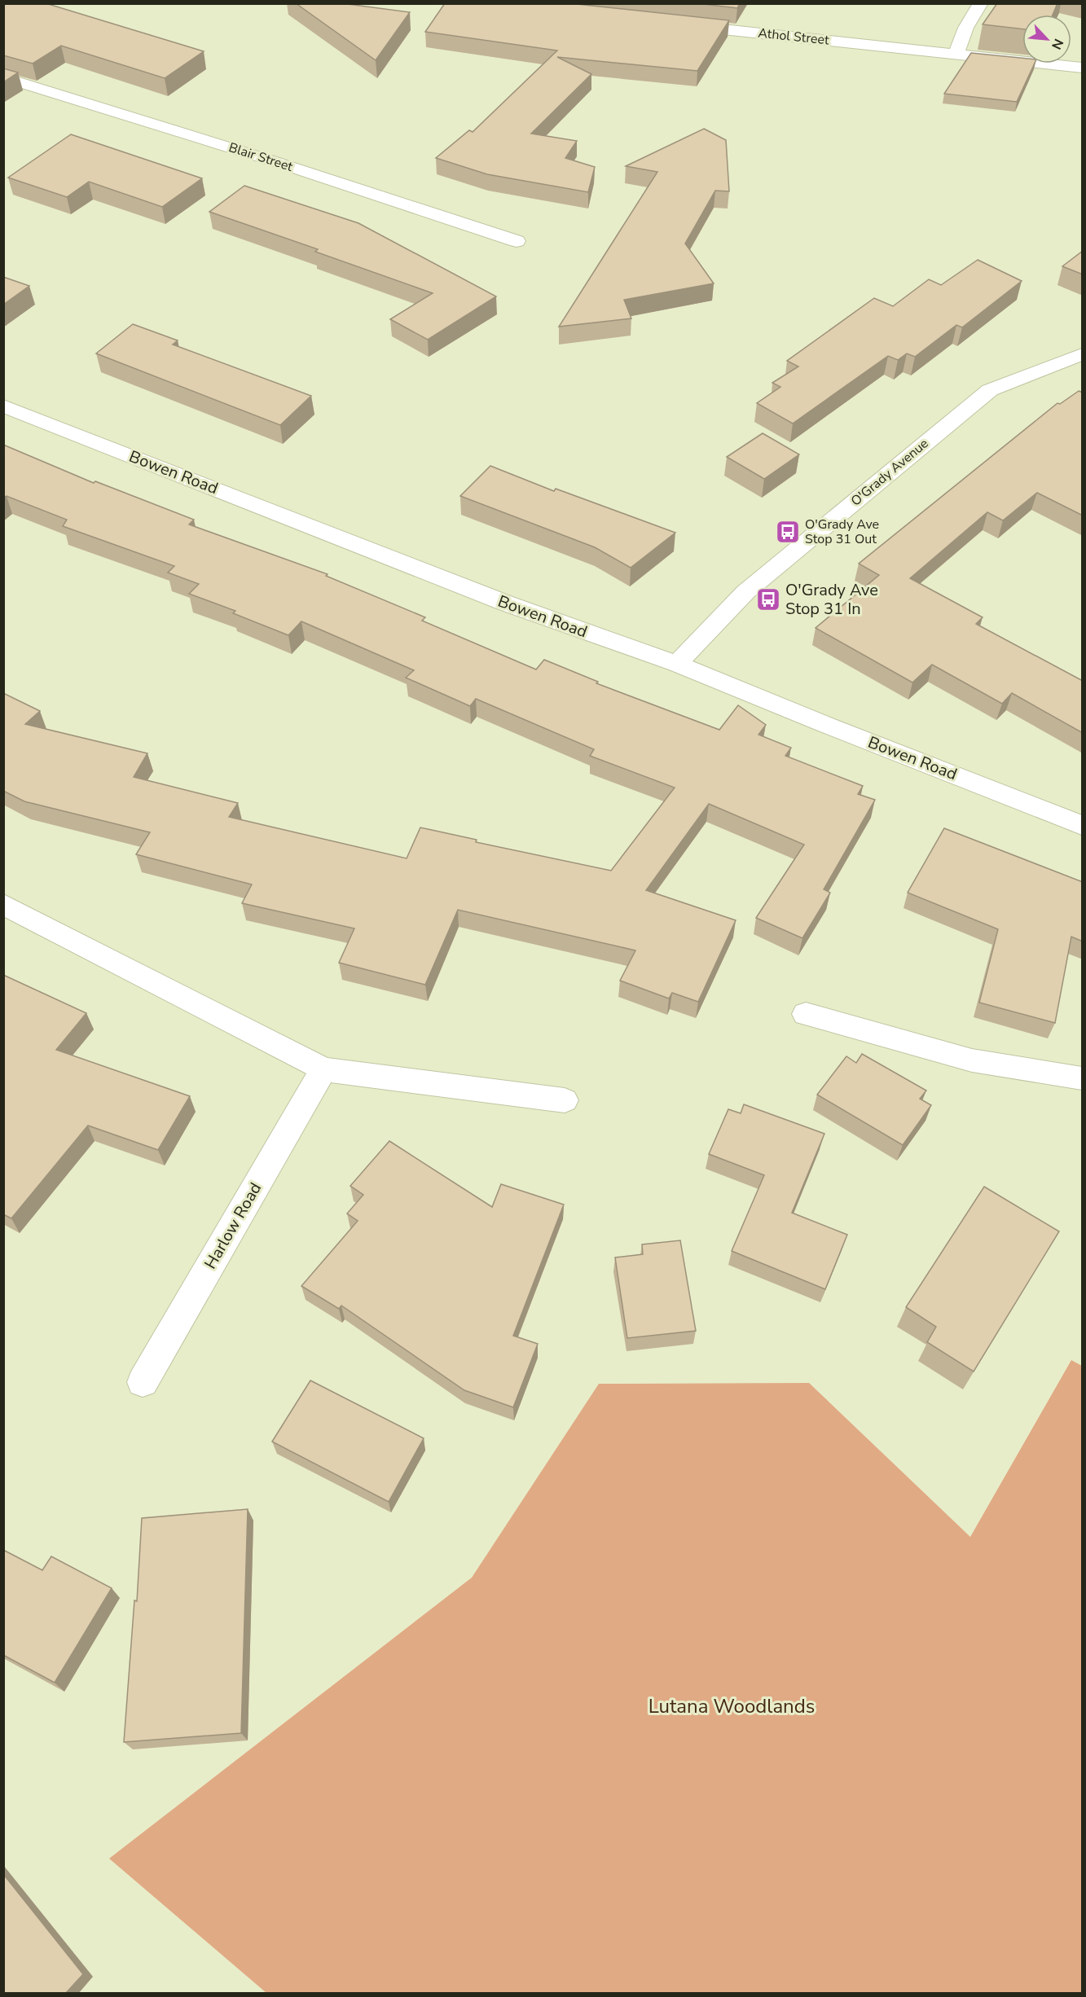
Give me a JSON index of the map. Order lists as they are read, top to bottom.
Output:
{
  "streets": {
    "street": [
      "Athol Street",
      "Blair Street",
      "Bowen Road",
      "O'Grady Avenue",
      "Harlow Road"
    ]
  },
  "crossings": [
    ["Bowen Road", "O'Grady Avenue"]
  ],
  "parks": ["Lutana Woodlands"],
  "places": {
    "bus stop": ["O'Grady Ave Stop 31 Out", "O'Grady Ave Stop 31 In"]
  },
  "north": "bottom right"
}
